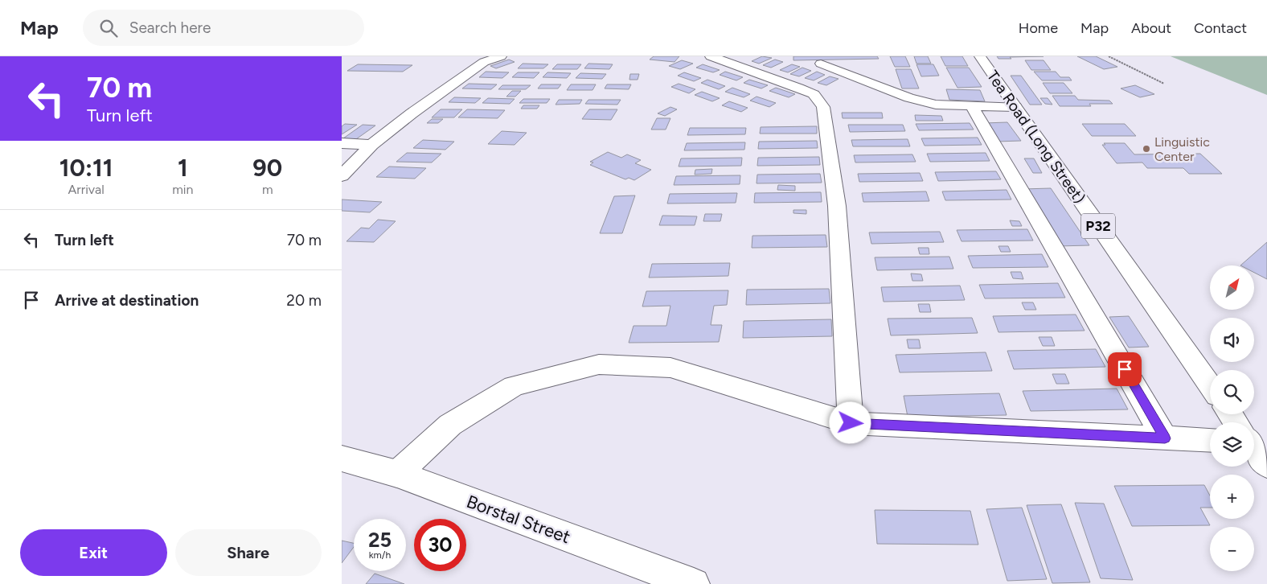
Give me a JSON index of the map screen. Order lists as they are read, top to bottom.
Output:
{
  "streets": {
    "street": ["Tea Road (Long Street)", "P32", "Borstal Street"]
  },
  "places": ["Linguistic Center"],
  "north": "top right",
  "page": {
    "header": "Map",
    "search": "Search here",
    "nav": [
      "Home",
      "Map",
      "About",
      "Contact"
    ],
    "turn": ["70 m", "Turn left"],
    "eta": [
      "10:11",
      "Arrival",
      "1",
      "min",
      "90",
      "m"
    ],
    "list": [
      {
        "name": "Turn left",
        "value": "70 m"
      },
      {
        "name": "Arrive at destination",
        "value": "20 m"
      }
    ],
    "map_buttons": ["+", "−"],
    "speed": "25 km/h",
    "limit": "30",
    "buttons": ["Exit", "Share"]
  }
}
